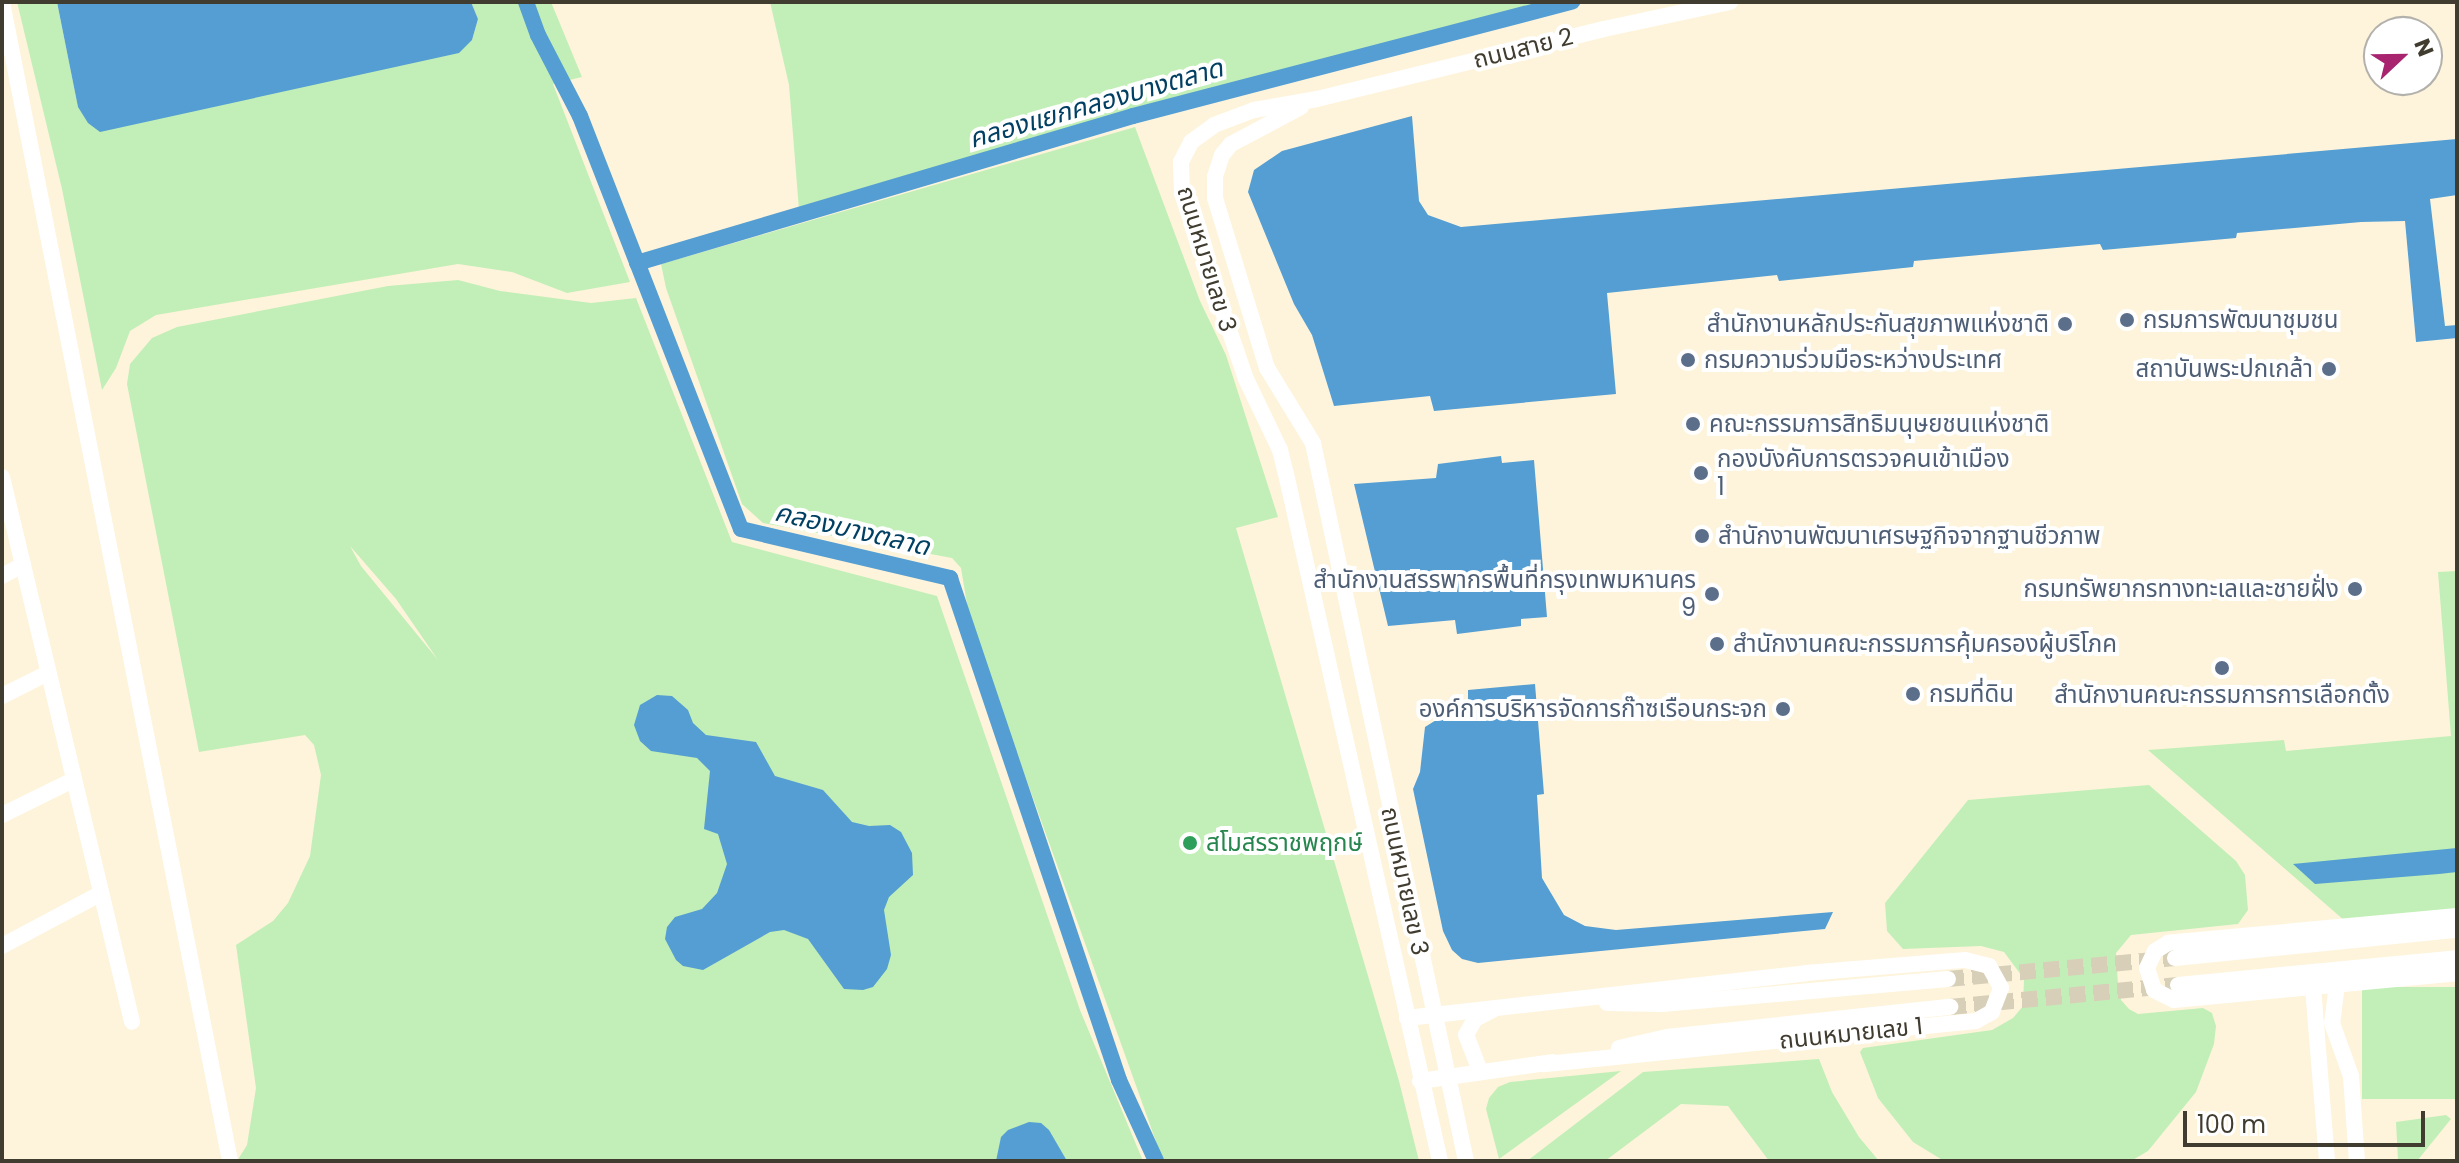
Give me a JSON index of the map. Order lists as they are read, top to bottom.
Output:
{
  "streets": {
    "street": ["ถนนสาย 2", "ถนนหมายเลข 3", "ถนนหมายเลข 1"]
  },
  "crossings": [
    ["ถนนสาย 2", "ถนนหมายเลข 3"],
    ["ถนนหมายเลข 3", "ถนนหมายเลข 1"]
  ],
  "water": ["คลองแยกคลองบางตลาด", "คลองบางตลาด"],
  "places": [
    "กรมการพัฒนาชุมชน",
    "สำนักงานหลักประกันสุขภาพแห่งชาติ",
    "กรมความร่วมมือระหว่างประเทศ",
    "สถาบันพระปกเกล้า",
    "คณะกรรมการสิทธิมนุษยชนแห่งชาติ",
    "กองบังคับการตรวจคนเข้าเมือง 1",
    "สำนักงานพัฒนาเศรษฐกิจจากฐานชีวภาพ",
    "กรมทรัพยากรทางทะเลและชายฝั่ง",
    "สำนักงานสรรพากรพื้นที่กรุงเทพมหานคร 9",
    "สำนักงานคณะกรรมการคุ้มครองผู้บริโภค",
    "สำนักงานคณะกรรมการการเลือกตั้ง",
    "กรมที่ดิน",
    "องค์การบริหารจัดการก๊าซเรือนกระจก",
    "สโมสรราชพฤกษ์"
  ],
  "scale_bar": "100 m",
  "north": "right"
}
